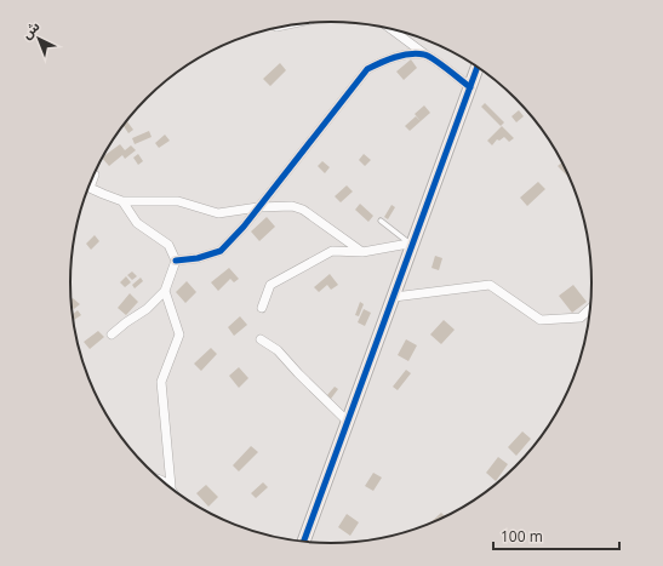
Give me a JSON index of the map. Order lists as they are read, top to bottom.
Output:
{
  "scale_bar": "100 m",
  "north": "top left"
}
